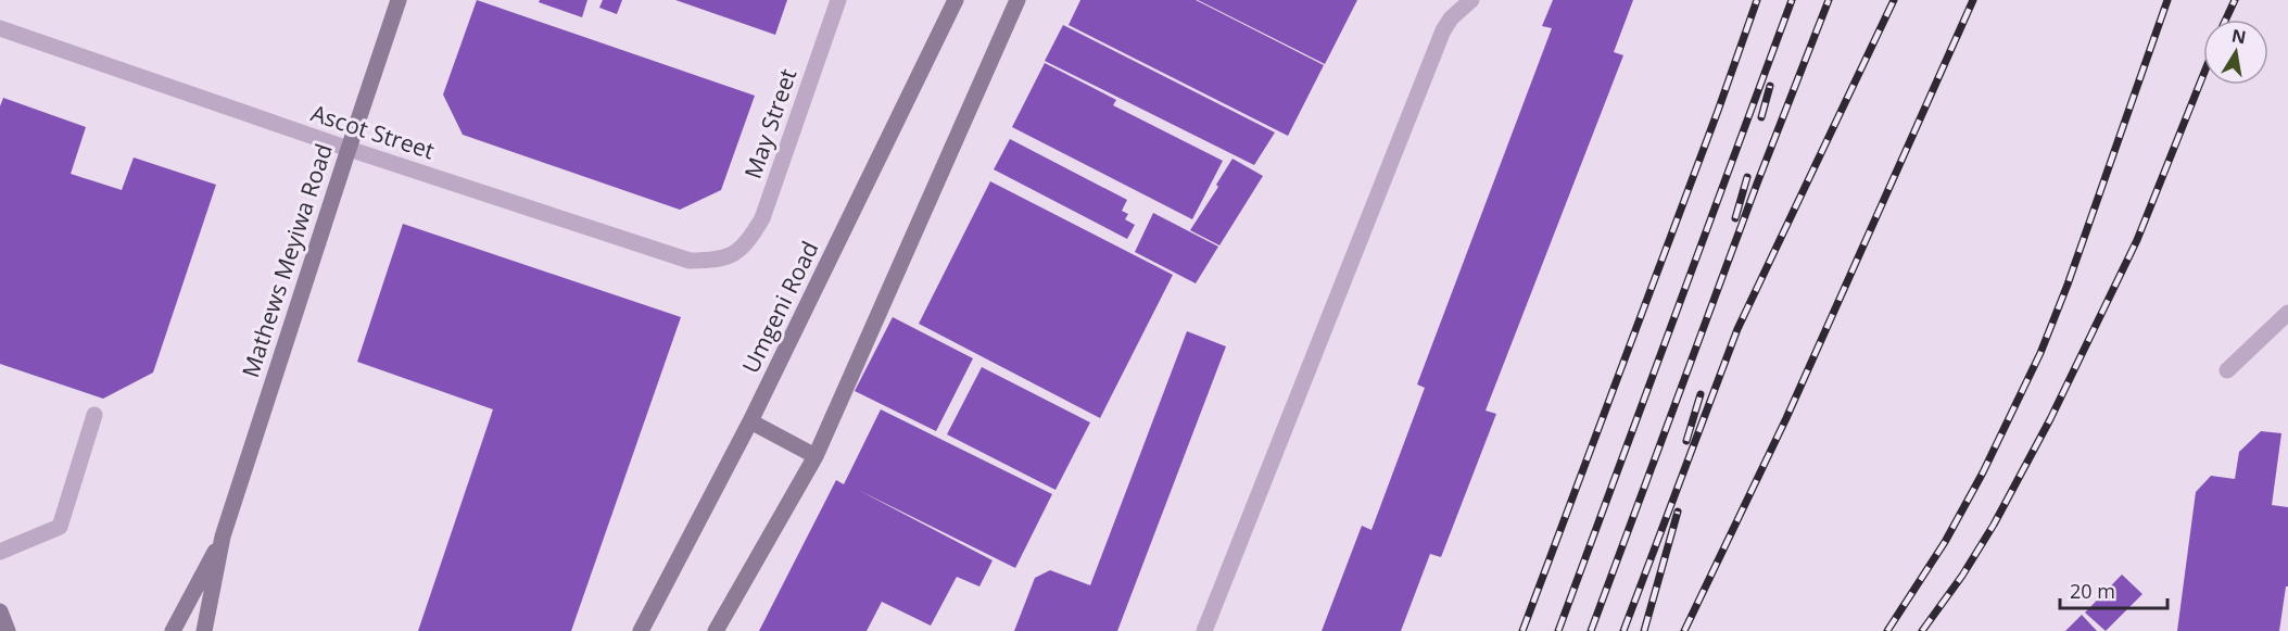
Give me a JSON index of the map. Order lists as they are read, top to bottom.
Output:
{
  "streets": {
    "main road": ["Mathews Meyiwa Road", "Umgeni Road"],
    "street": ["May Street", "Ascot Street"]
  },
  "crossings": [
    ["May Street", "Ascot Street"],
    ["Ascot Street", "Mathews Meyiwa Road"]
  ],
  "scale_bar": "20 m",
  "north": "top"
}
